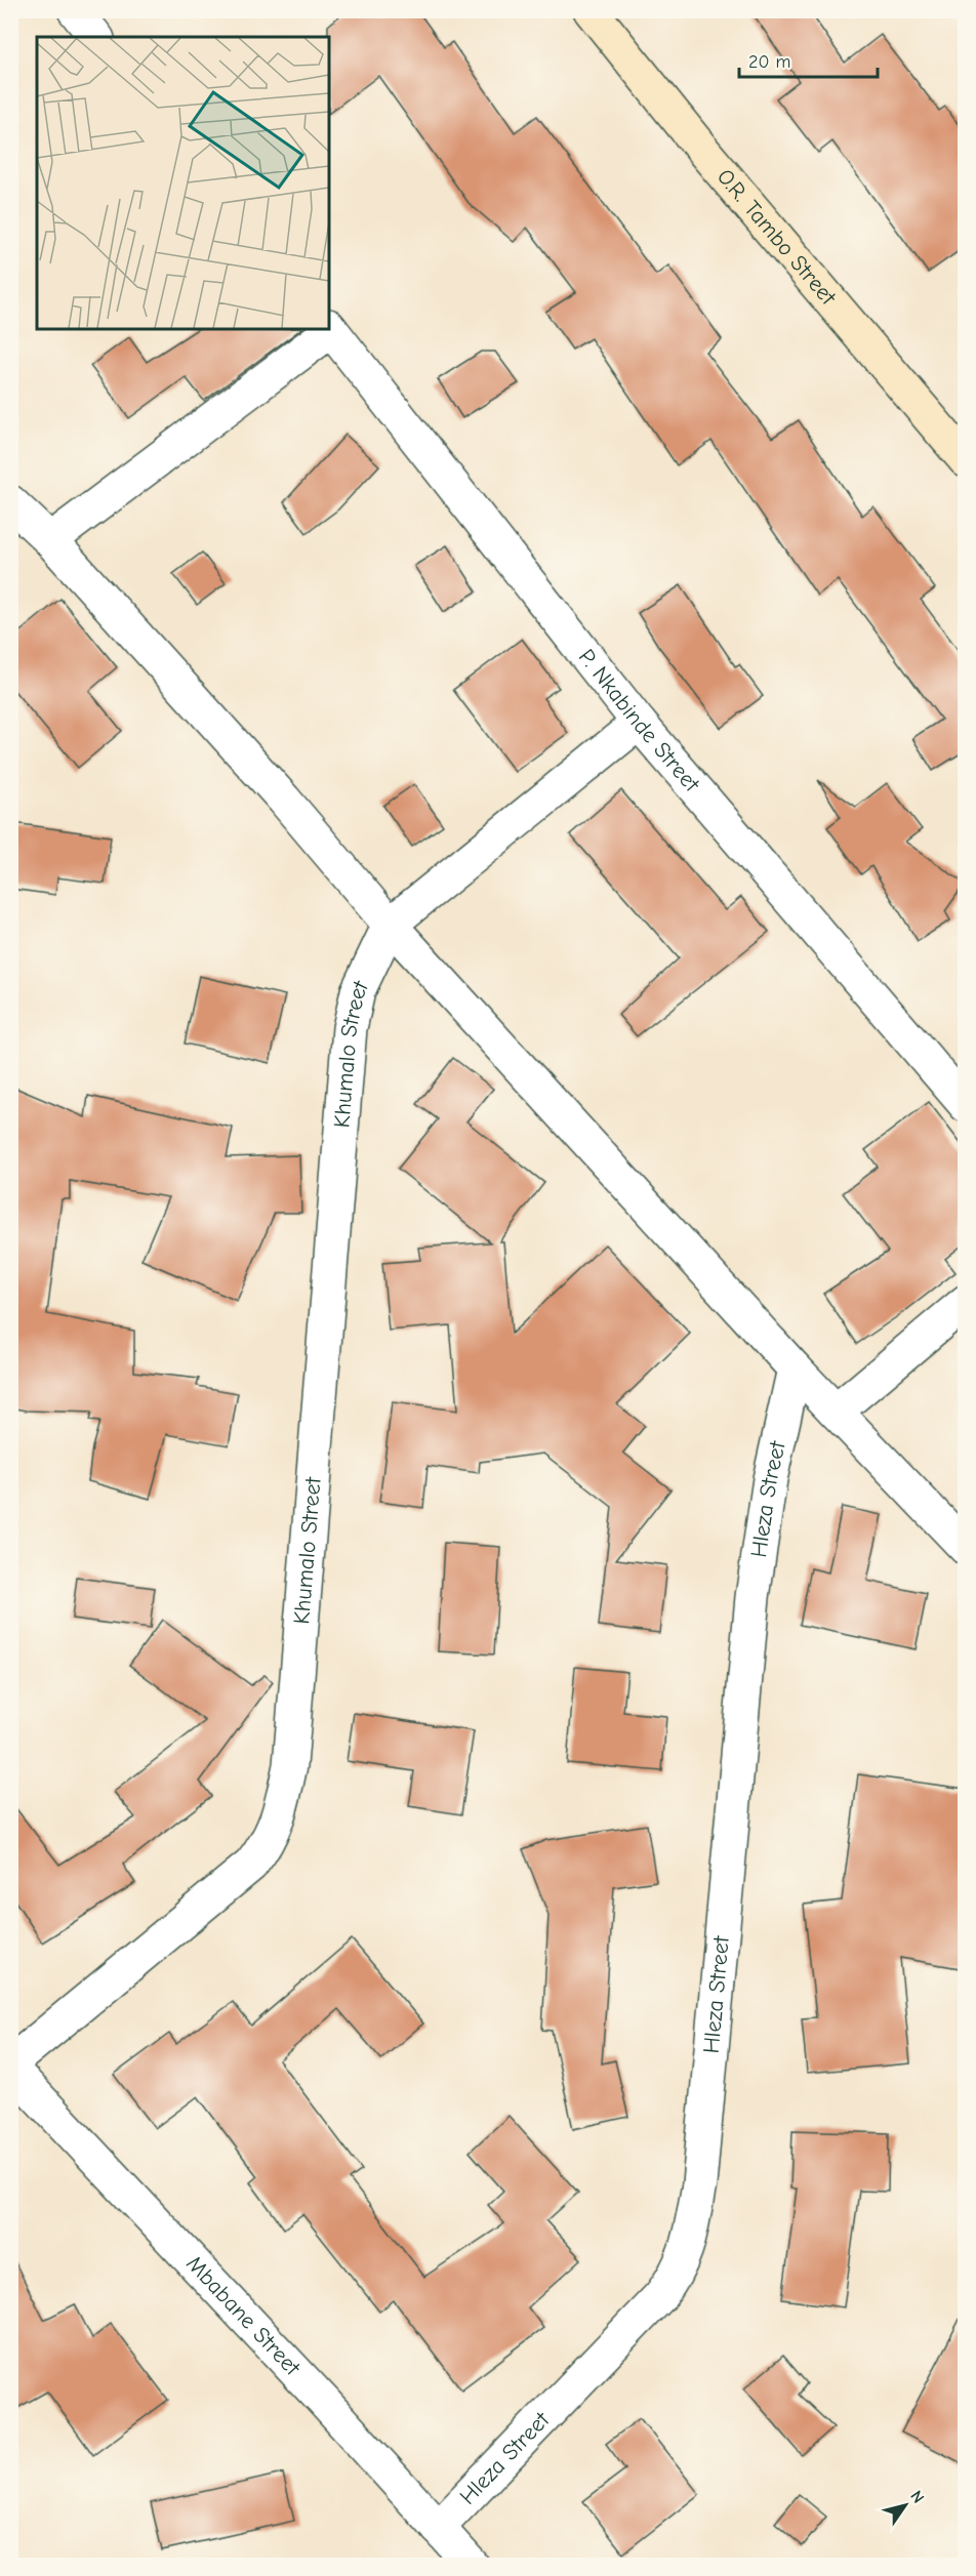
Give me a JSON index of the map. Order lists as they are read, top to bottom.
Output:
{
  "streets": {
    "street": [
      "O.R. Tambo Street",
      "P. Nkabinde Street",
      "Khumalo Street",
      "Hleza Street",
      "Mbabane Street"
    ]
  },
  "crossings": [
    ["Khumalo Street", "Mbabane Street"],
    ["Hleza Street", "Mbabane Street"]
  ],
  "scale_bar": "20 m",
  "north": "top right"
}
